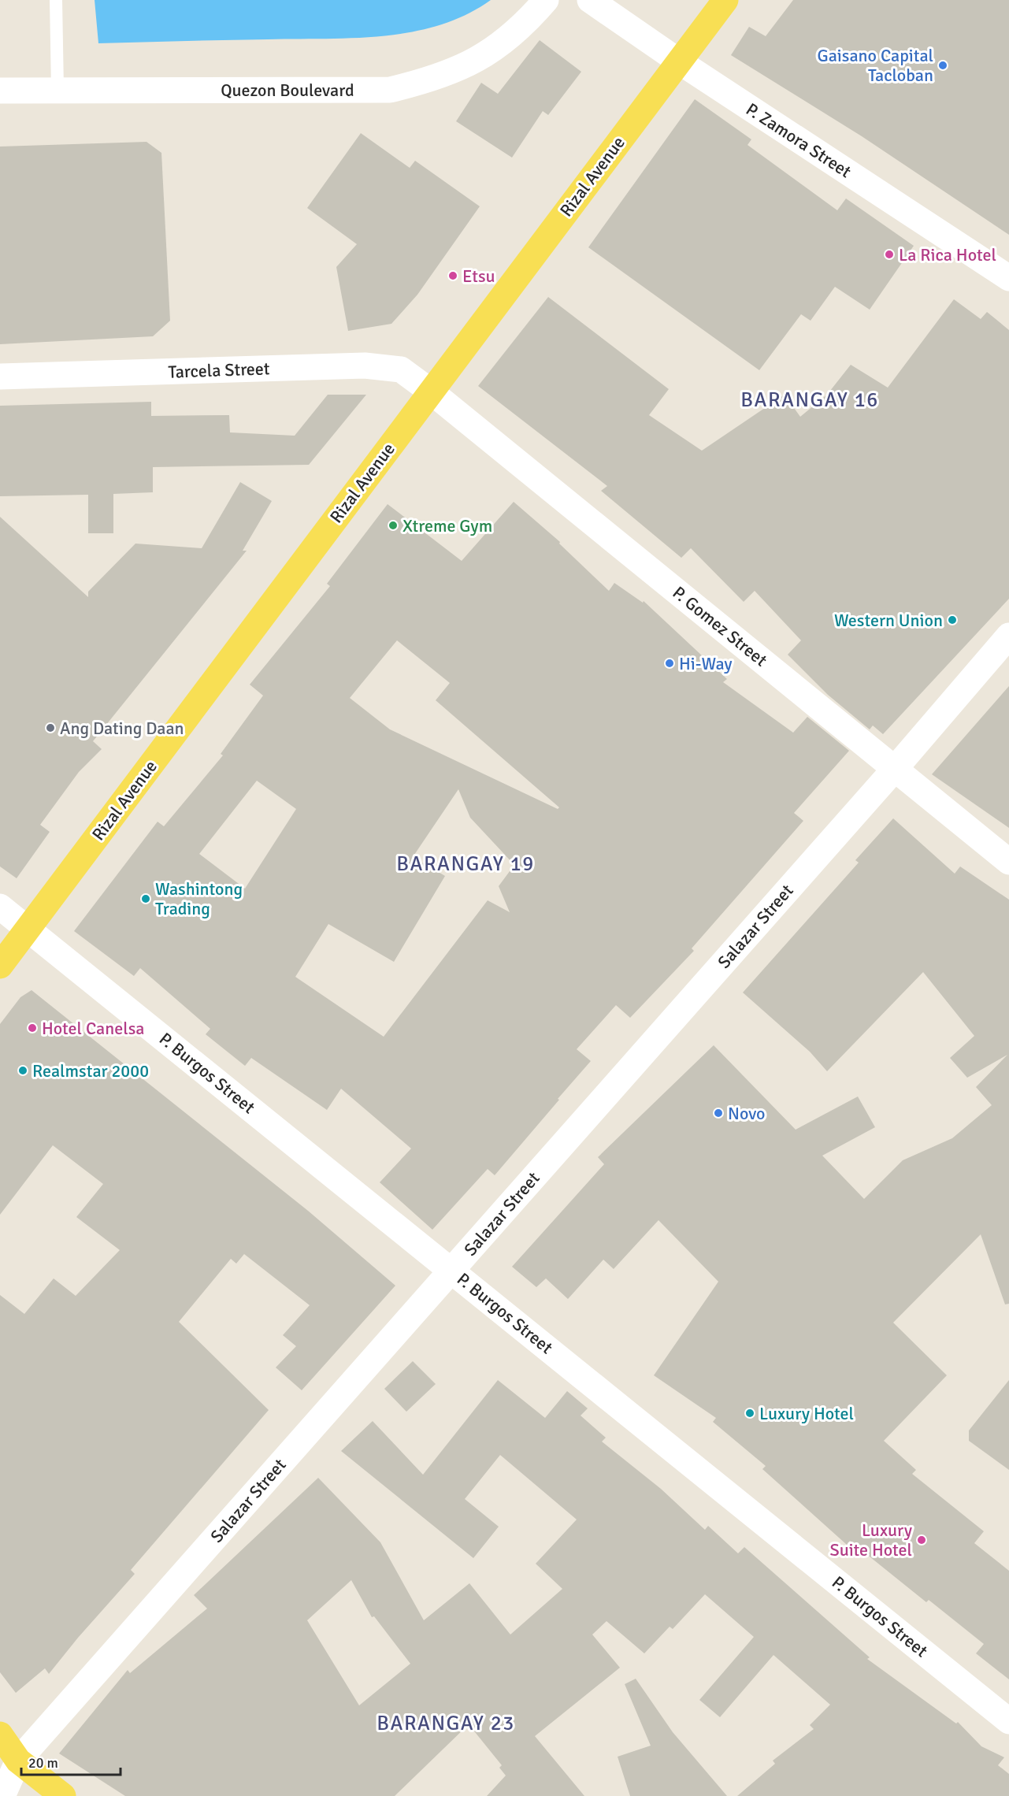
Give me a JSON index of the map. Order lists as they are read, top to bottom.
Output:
{
  "streets": {
    "main road": ["Rizal Avenue"],
    "street": [
      "Quezon Boulevard",
      "P. Zamora Street",
      "Tarcela Street",
      "P. Gomez Street",
      "Salazar Street",
      "P. Burgos Street"
    ]
  },
  "crossings": [
    ["P. Zamora Street", "Rizal Avenue"],
    ["Rizal Avenue", "Tarcela Street"],
    ["Rizal Avenue", "P. Gomez Street"],
    ["Rizal Avenue", "P. Burgos Street"],
    ["Tarcela Street", "P. Gomez Street"],
    ["P. Gomez Street", "Salazar Street"],
    ["Salazar Street", "P. Burgos Street"]
  ],
  "districts": ["BARANGAY 16", "BARANGAY 19", "BARANGAY 23"],
  "places": [
    "Gaisano Capital Tacloban",
    "La Rica Hotel",
    "Etsu",
    "Xtreme Gym",
    "Western Union",
    "Hi-Way",
    "Ang Dating Daan",
    "Washintong Trading",
    "Hotel Canelsa",
    "Realmstar 2000",
    "Novo",
    "Luxury Hotel",
    "Luxury Suite Hotel"
  ],
  "scale_bar": "20 m"
}
